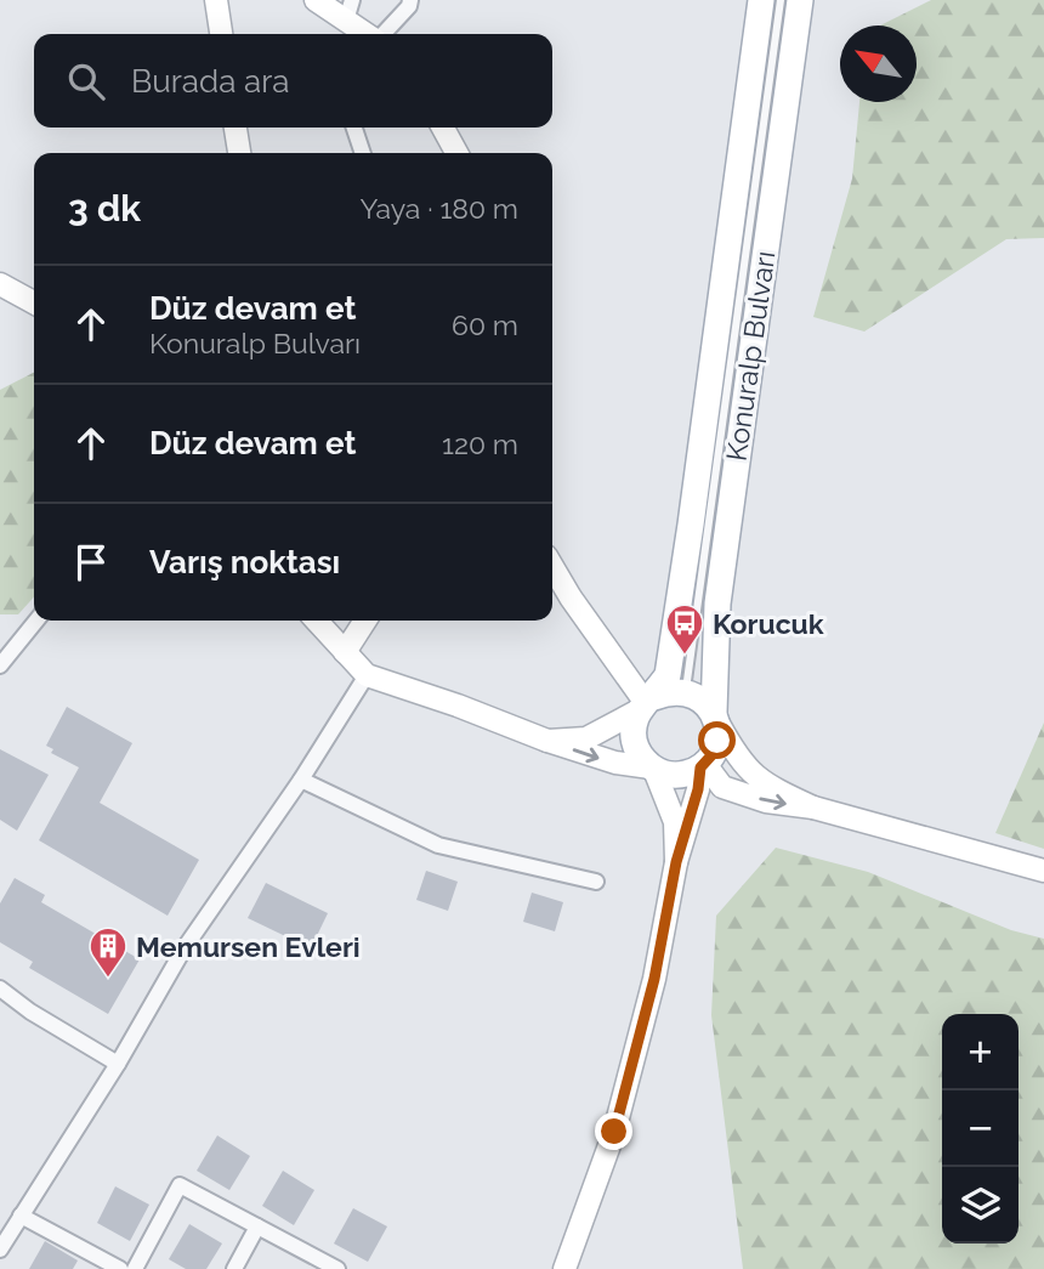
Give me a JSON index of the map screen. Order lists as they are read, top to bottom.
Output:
{
  "streets": {
    "main road": ["Konuralp Bulvarı"]
  },
  "places": {
    "bus stop": ["Korucuk"],
    "building": ["Memursen Evleri"]
  },
  "north": "top left",
  "page": {
    "search": "Burada ara",
    "heading": ["3 dk", "Yaya · 180 m"],
    "list": [
      ["Düz devam et", "Konuralp Bulvarı", "60 m"],
      ["Düz devam et", "120 m"],
      "Varış noktası"
    ],
    "map_buttons": ["+", "−"]
  }
}
